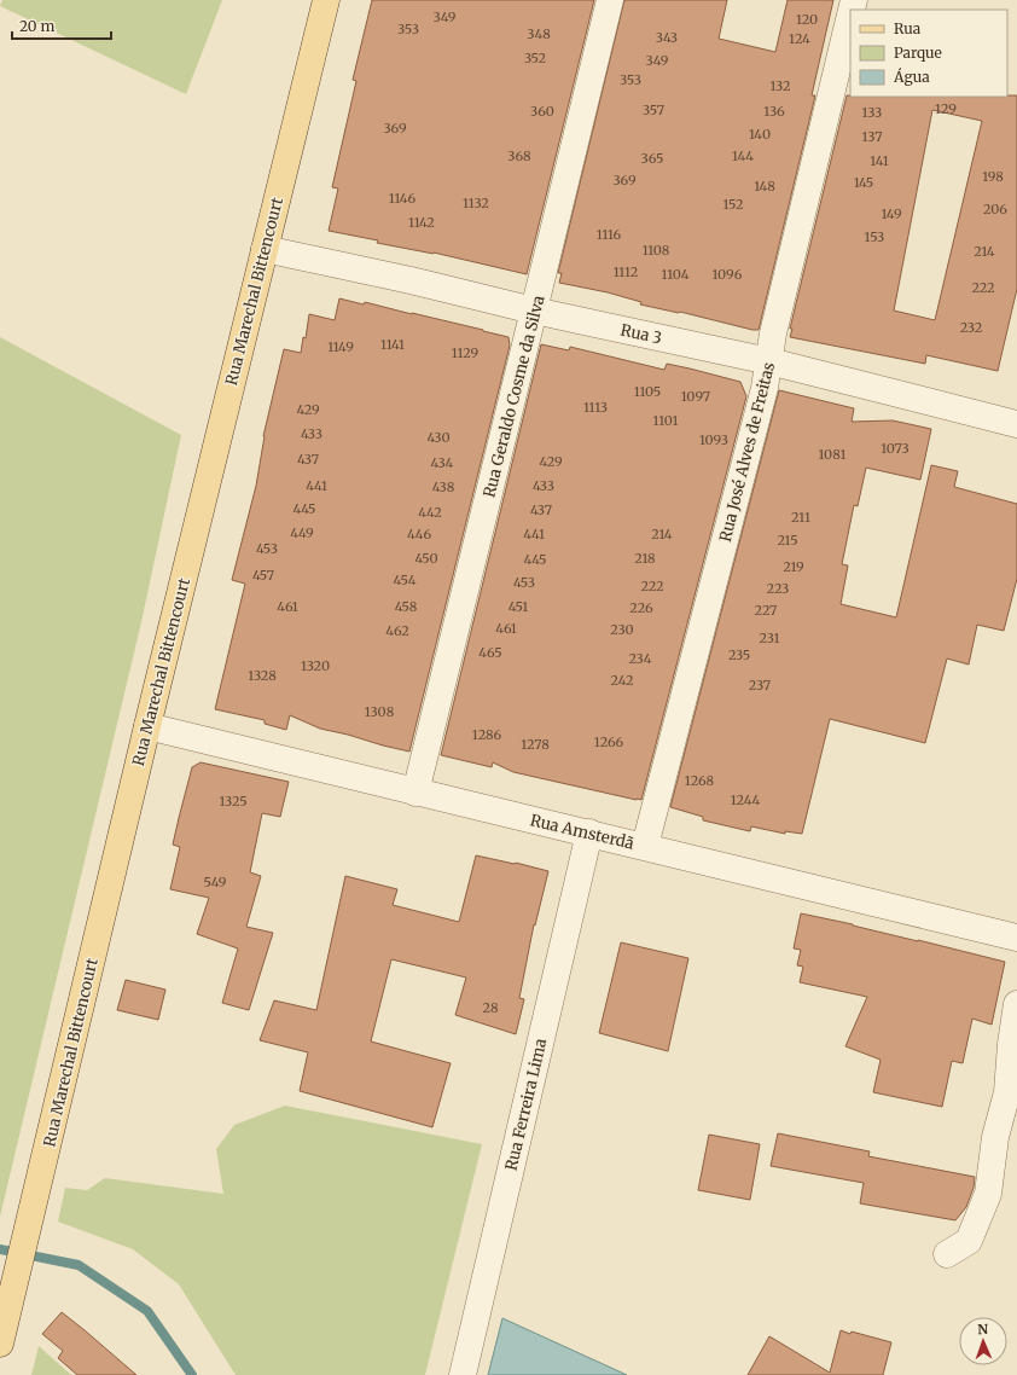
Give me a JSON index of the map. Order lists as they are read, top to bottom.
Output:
{
  "streets": {
    "main road": ["Rua Marechal Bittencourt"],
    "street": [
      "Rua 3",
      "Rua Geraldo Cosme da Silva",
      "Rua José Alves de Freitas",
      "Rua Amsterdã",
      "Rua Ferreira Lima"
    ]
  },
  "crossings": [
    ["Rua Marechal Bittencourt", "Rua 3"],
    ["Rua Marechal Bittencourt", "Rua Amsterdã"],
    ["Rua 3", "Rua Geraldo Cosme da Silva"],
    ["Rua 3", "Rua José Alves de Freitas"],
    ["Rua Geraldo Cosme da Silva", "Rua Amsterdã"],
    ["Rua José Alves de Freitas", "Rua Amsterdã"],
    ["Rua Amsterdã", "Rua Ferreira Lima"]
  ],
  "house_numbers": [
    "349",
    "120",
    "353",
    "348",
    "343",
    "124",
    "352",
    "349",
    "353",
    "132",
    "129",
    "357",
    "360",
    "136",
    "133",
    "369",
    "140",
    "137",
    "368",
    "144",
    "365",
    "141",
    "198",
    "369",
    "145",
    "148",
    "1146",
    "1132",
    "152",
    "206",
    "149",
    "1142",
    "1116",
    "153",
    "1108",
    "214",
    "1112",
    "1104",
    "1096",
    "222",
    "232",
    "1141",
    "1149",
    "1129",
    "1105",
    "1097",
    "1113",
    "429",
    "1101",
    "433",
    "430",
    "1093",
    "1073",
    "1081",
    "437",
    "429",
    "434",
    "441",
    "433",
    "438",
    "445",
    "437",
    "442",
    "211",
    "449",
    "446",
    "441",
    "214",
    "215",
    "453",
    "450",
    "218",
    "445",
    "219",
    "457",
    "454",
    "453",
    "222",
    "223",
    "461",
    "458",
    "451",
    "226",
    "227",
    "461",
    "230",
    "462",
    "231",
    "465",
    "235",
    "234",
    "1320",
    "1328",
    "242",
    "237",
    "1308",
    "1286",
    "1266",
    "1278",
    "1268",
    "1244",
    "1325",
    "549",
    "28"
  ],
  "legend": ["Rua", "Parque", "Água"],
  "scale_bar": "20 m",
  "north": "top"
}
